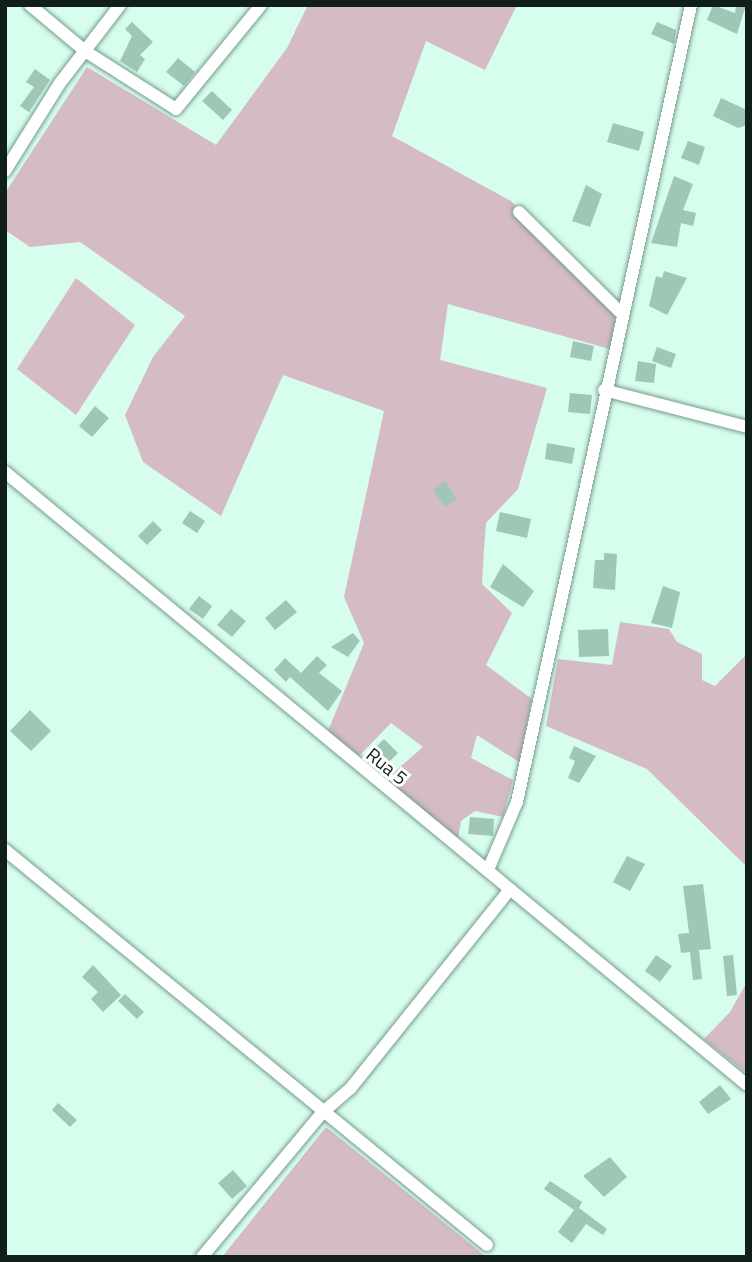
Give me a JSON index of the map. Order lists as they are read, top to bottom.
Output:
{
  "streets": {
    "street": ["Rua 5"]
  }
}
